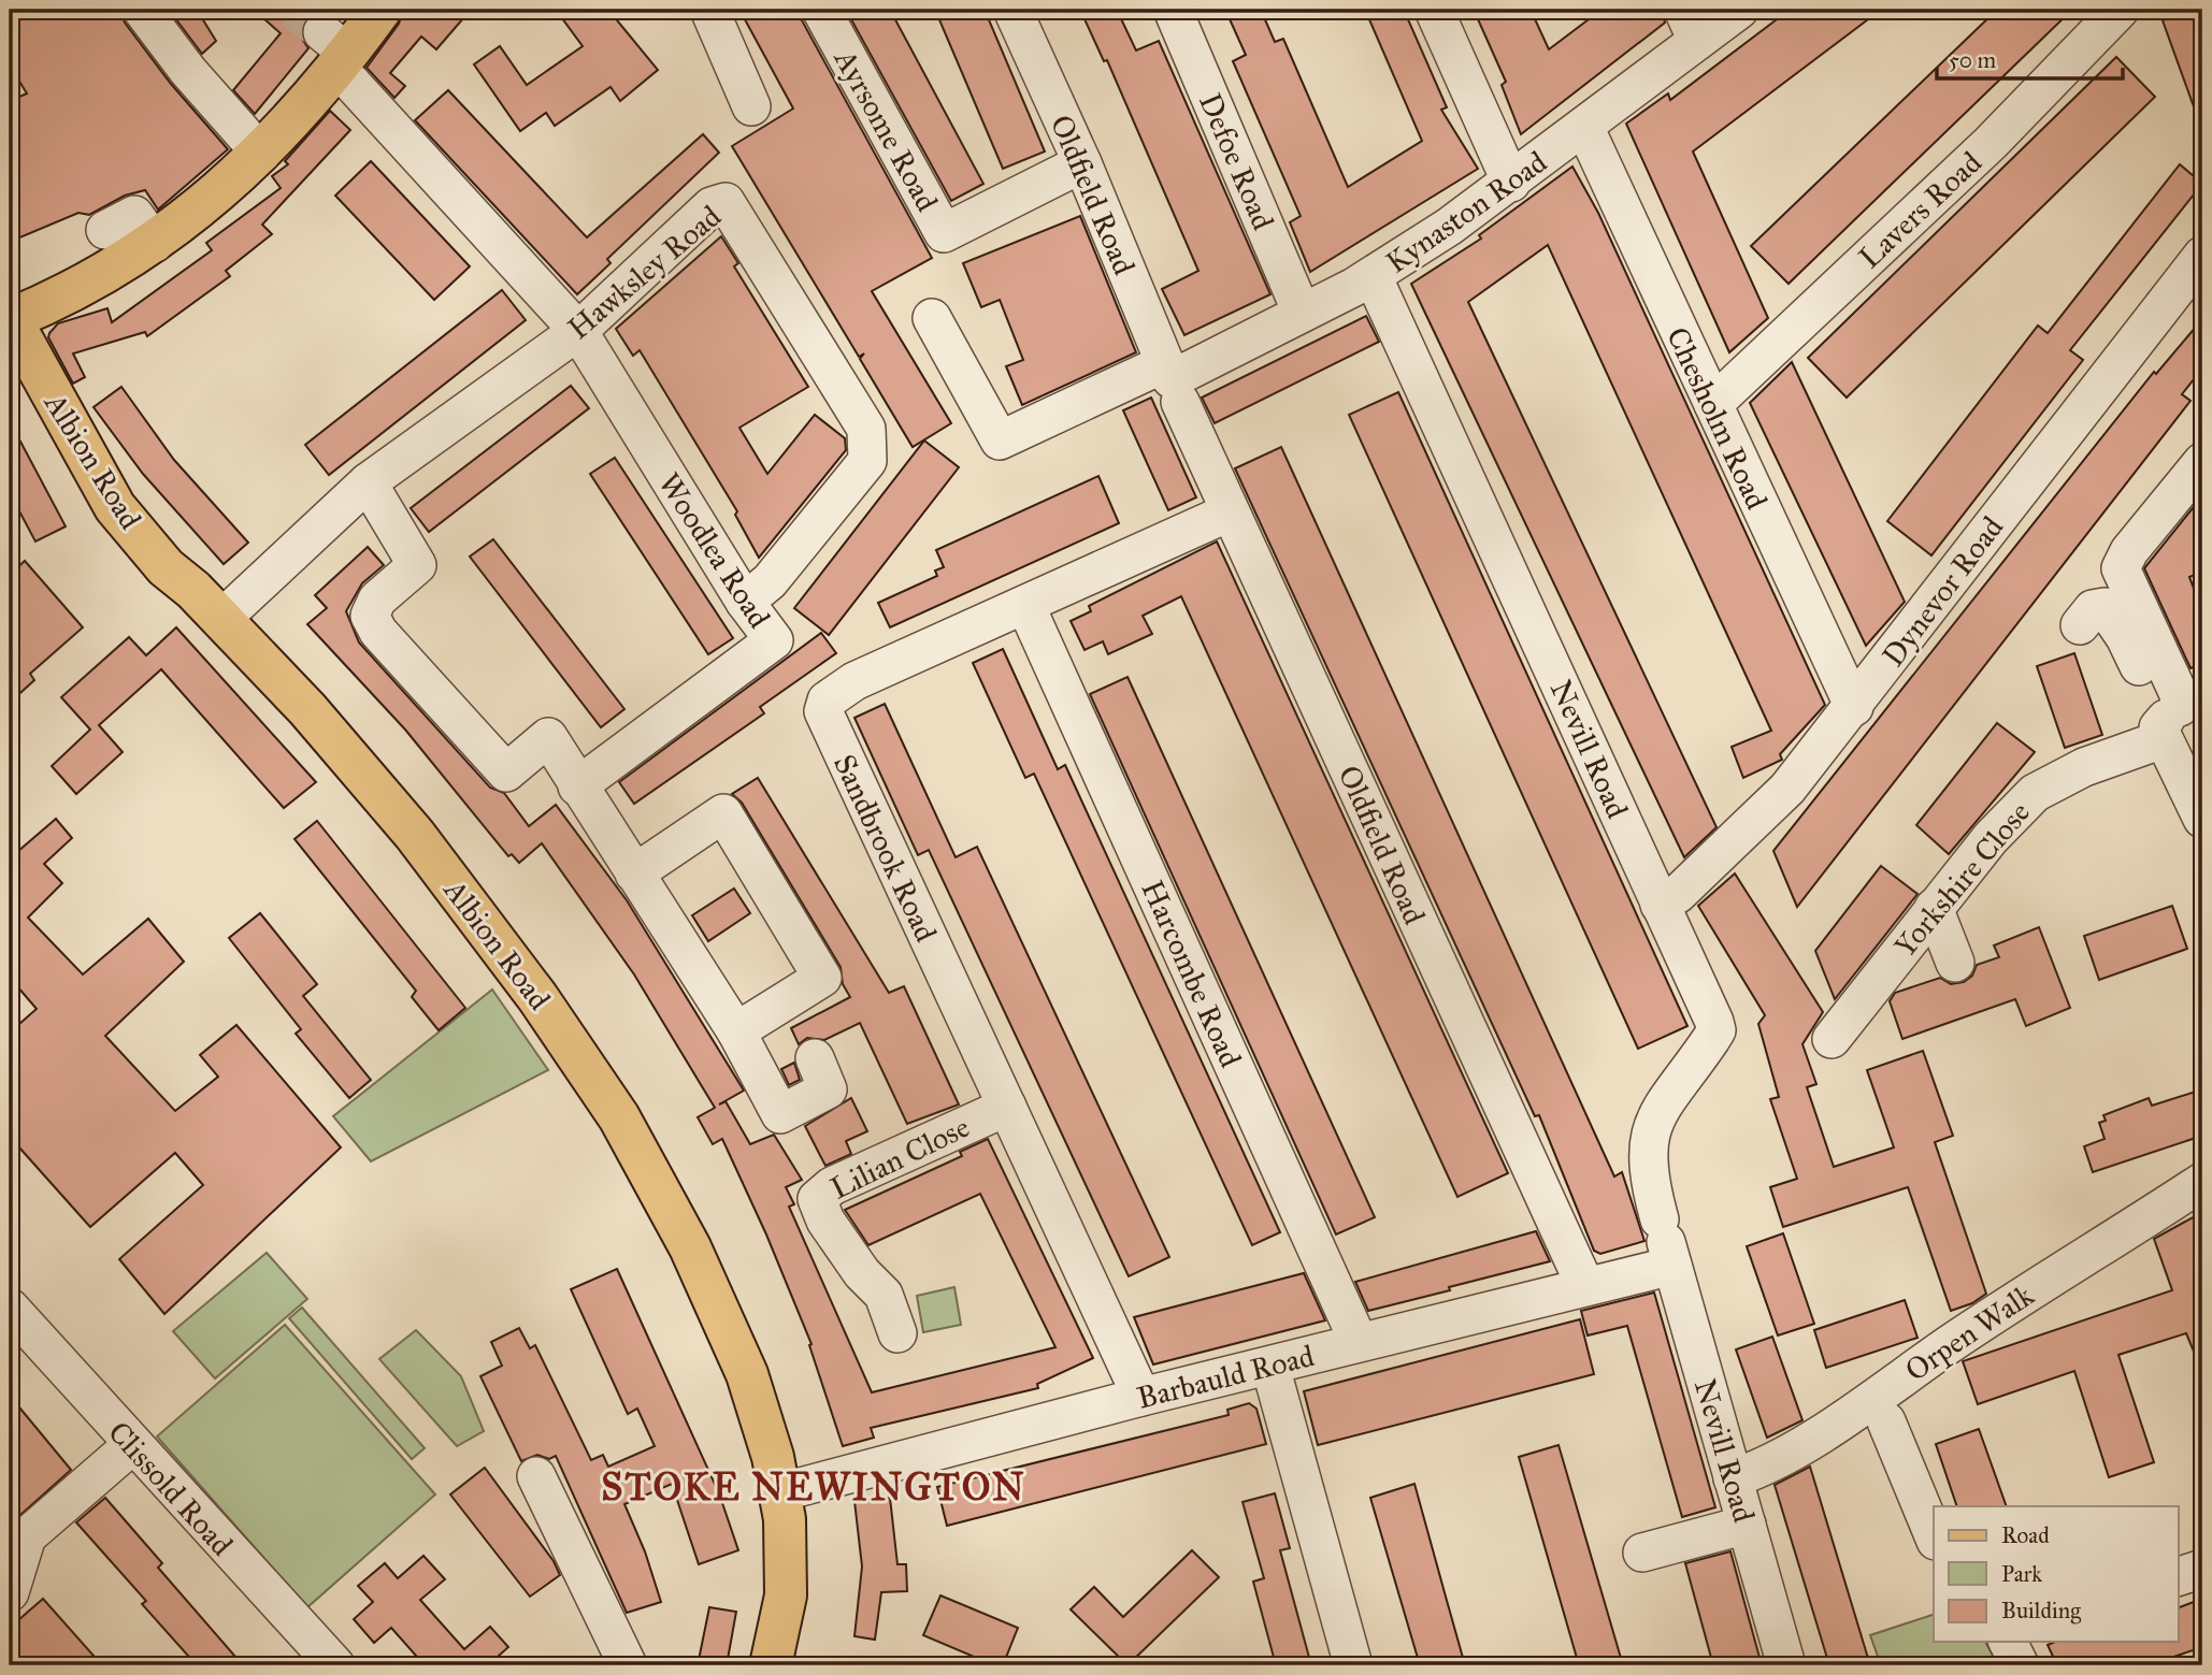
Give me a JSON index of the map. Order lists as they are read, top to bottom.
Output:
{
  "streets": {
    "main road": ["Albion Road"],
    "street": [
      "Ayrsome Road",
      "Defoe Road",
      "Oldfield Road",
      "Lavers Road",
      "Kynaston Road",
      "Hawksley Road",
      "Chesholm Road",
      "Woodlea Road",
      "Dynevor Road",
      "Nevill Road",
      "Sandbrook Road",
      "Yorkshire Close",
      "Harcombe Road",
      "Lilian Close",
      "Orpen Walk",
      "Barbauld Road",
      "Clissold Road"
    ]
  },
  "crossings": [
    ["Ayrsome Road", "Oldfield Road"],
    ["Defoe Road", "Kynaston Road"],
    ["Oldfield Road", "Kynaston Road"],
    ["Oldfield Road", "Sandbrook Road"],
    ["Oldfield Road", "Barbauld Road"],
    ["Lavers Road", "Chesholm Road"],
    ["Kynaston Road", "Chesholm Road"],
    ["Kynaston Road", "Nevill Road"],
    ["Hawksley Road", "Albion Road"],
    ["Hawksley Road", "Woodlea Road"],
    ["Chesholm Road", "Dynevor Road"],
    ["Albion Road", "Barbauld Road"],
    ["Dynevor Road", "Nevill Road"],
    ["Nevill Road", "Orpen Walk"],
    ["Nevill Road", "Barbauld Road"],
    ["Sandbrook Road", "Harcombe Road"],
    ["Sandbrook Road", "Lilian Close"],
    ["Sandbrook Road", "Barbauld Road"],
    ["Harcombe Road", "Barbauld Road"]
  ],
  "districts": ["STOKE NEWINGTON"],
  "legend": ["Road", "Park", "Building"],
  "scale_bar": "50 m"
}
